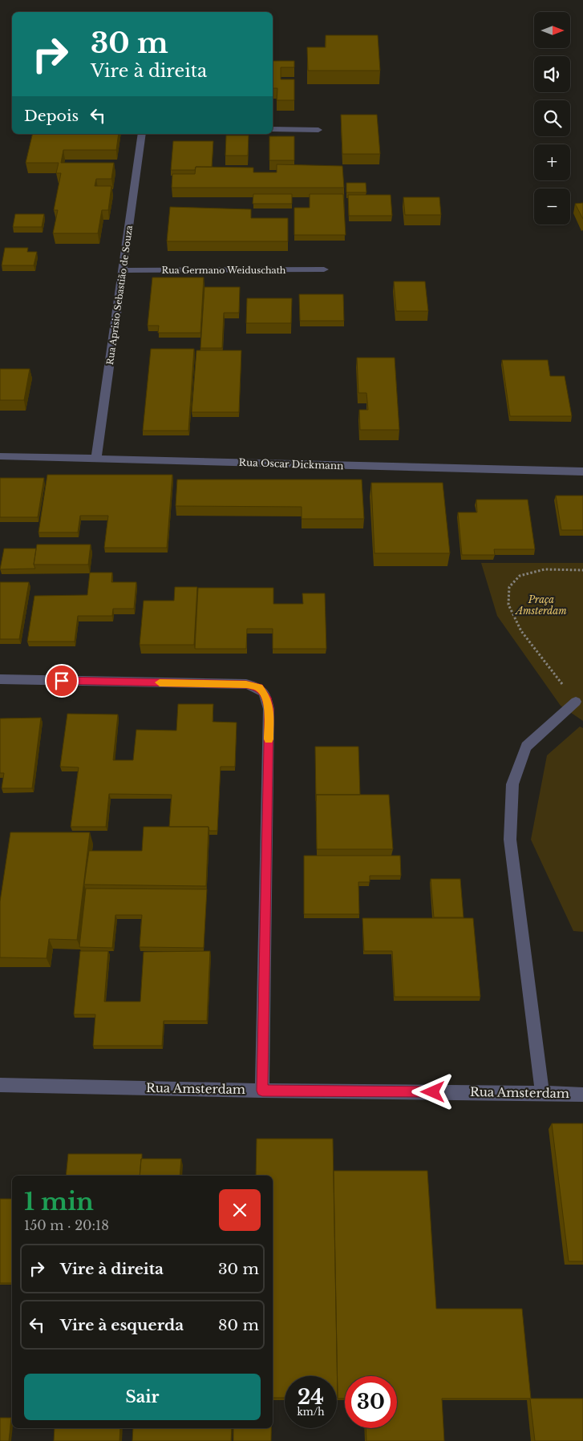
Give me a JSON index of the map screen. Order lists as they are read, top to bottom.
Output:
{
  "streets": {
    "street": [
      "Rua Germano Weiduschath",
      "Rua Aprisio Sebastião de Souza",
      "Rua Oscar Dickmann",
      "Rua Amsterdam"
    ]
  },
  "crossings": [
    ["Rua Germano Weiduschath", "Rua Aprisio Sebastião de Souza"],
    ["Rua Aprisio Sebastião de Souza", "Rua Oscar Dickmann"]
  ],
  "parks": ["Praça Amsterdam"],
  "north": "right",
  "page": {
    "map_buttons": ["+", "−"],
    "turn": ["30 m", "Vire à direita"],
    "then": "Depois",
    "heading": ["1 min", "150 m · 20:18"],
    "list": [
      {
        "name": "Vire à direita",
        "value": "30 m"
      },
      {
        "name": "Vire à esquerda",
        "value": "80 m"
      }
    ],
    "buttons": "Sair",
    "speed": "24 km/h",
    "limit": "30"
  }
}
